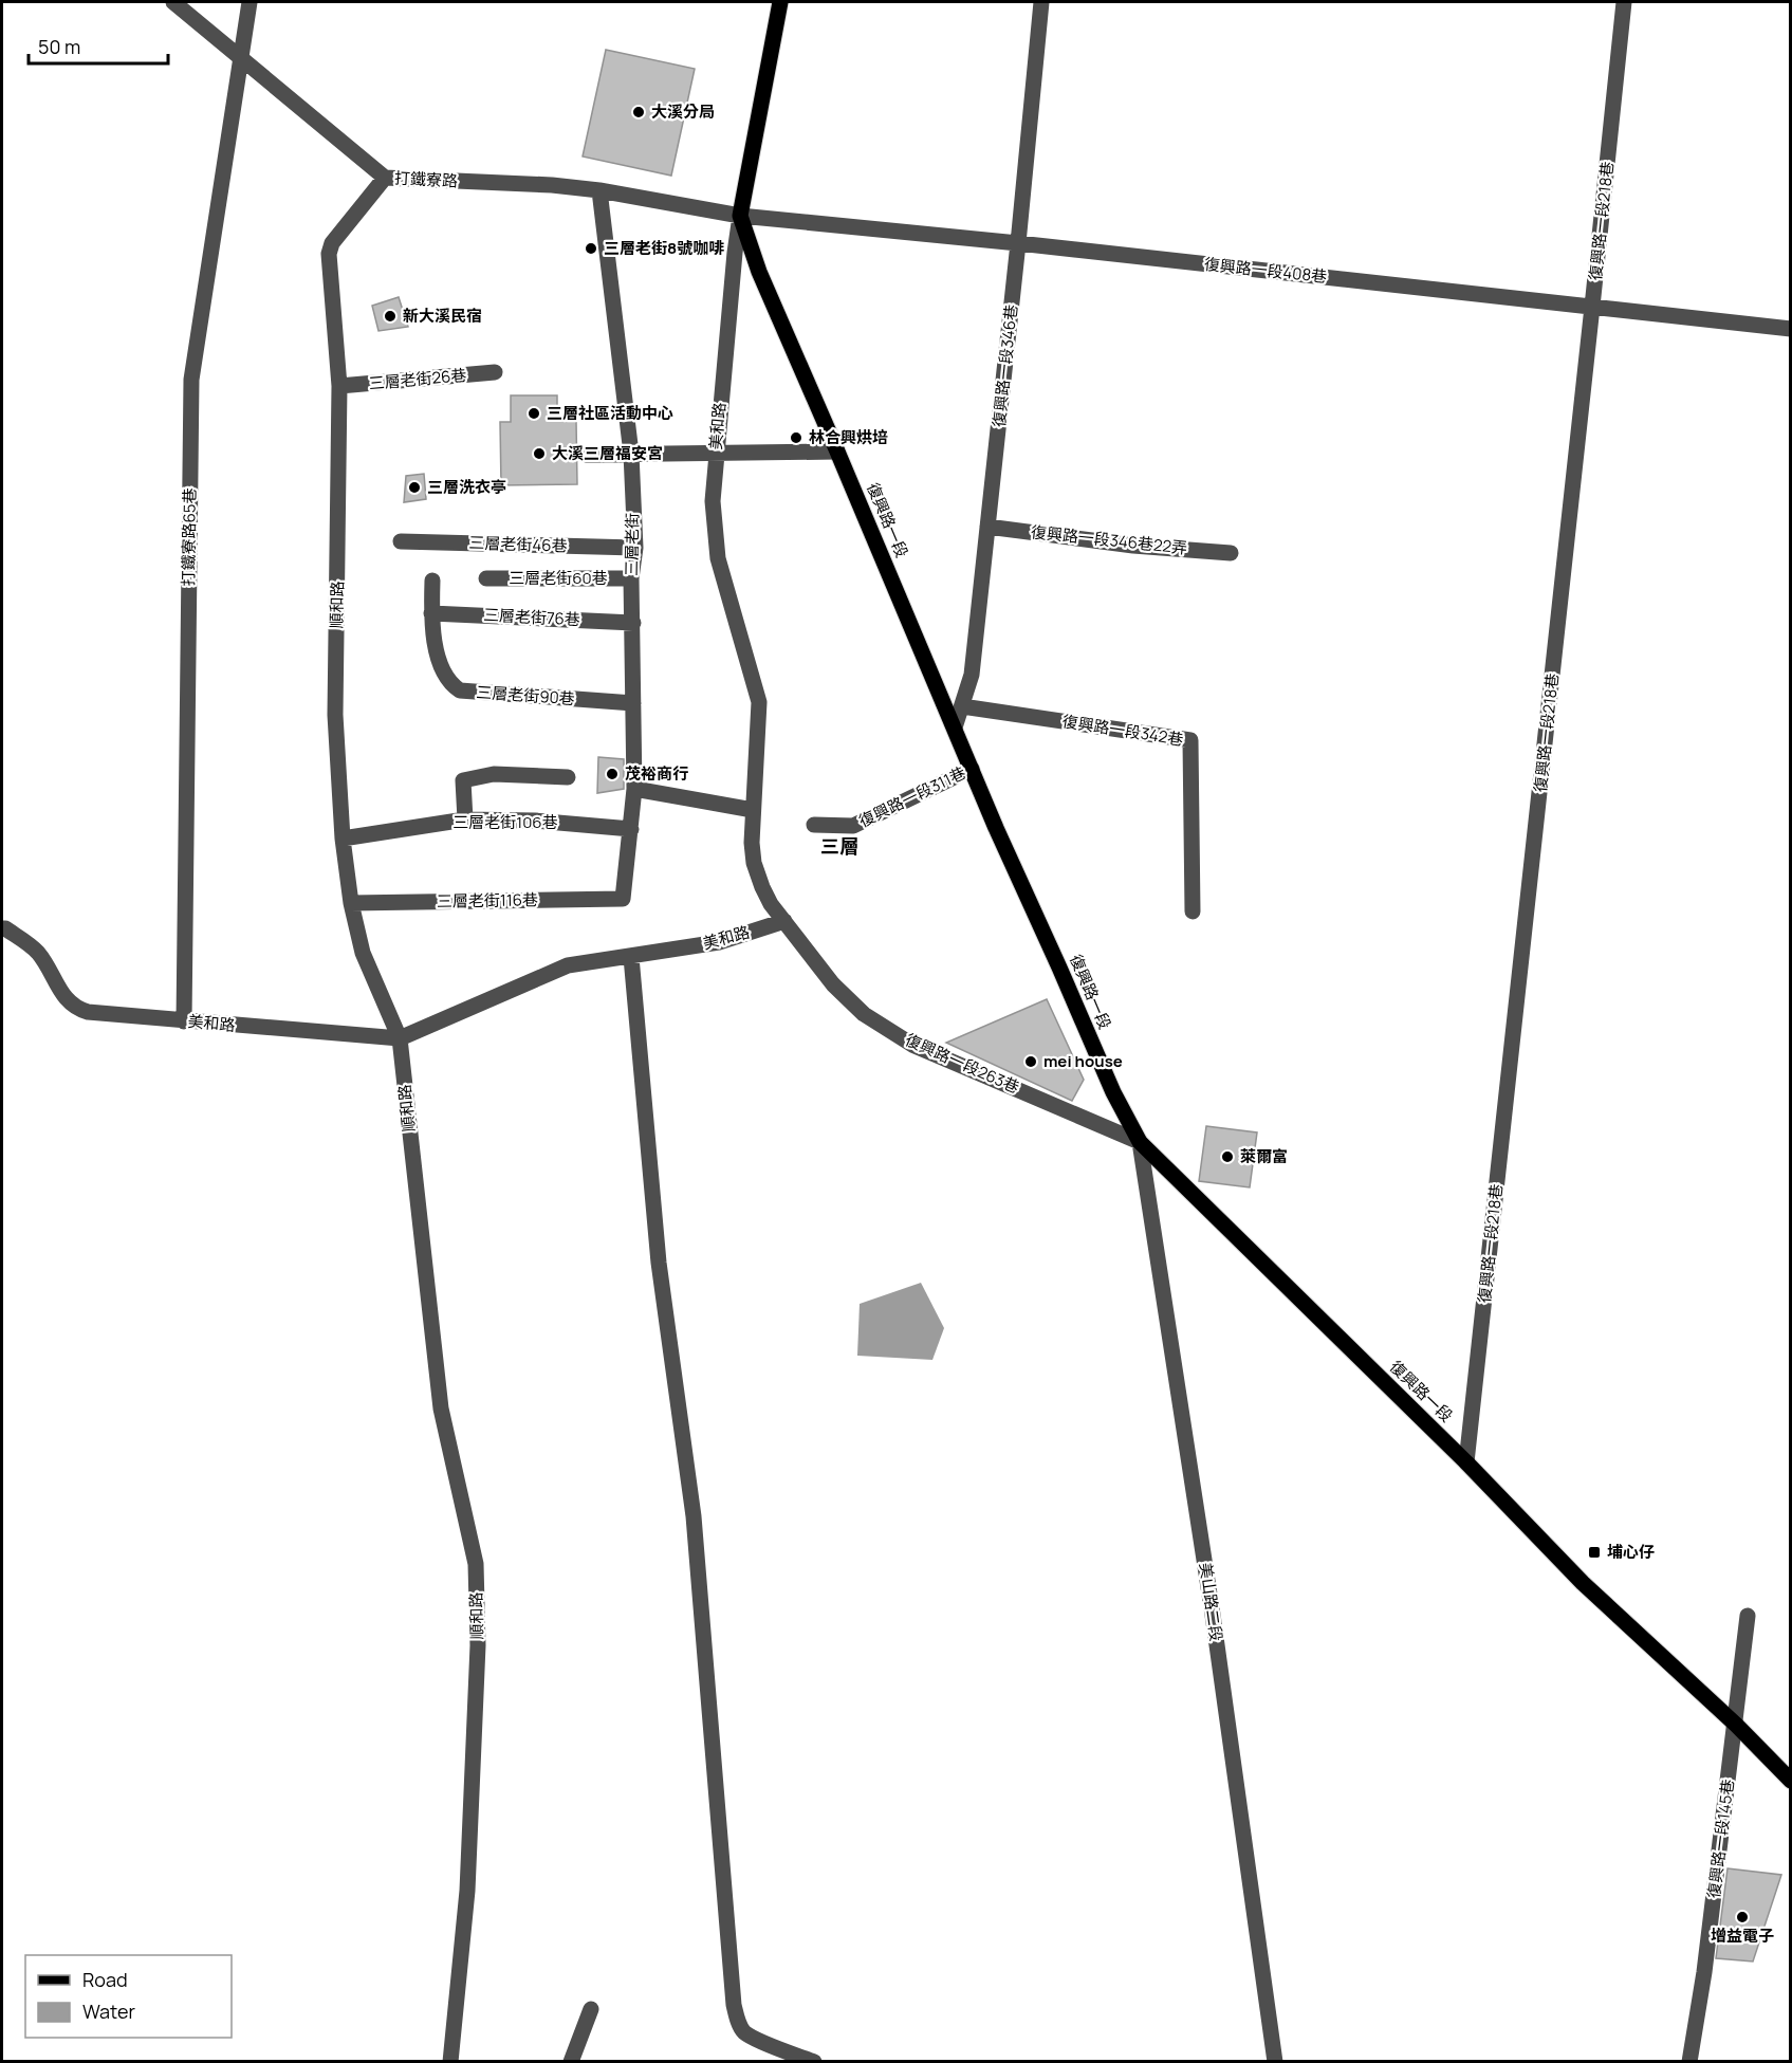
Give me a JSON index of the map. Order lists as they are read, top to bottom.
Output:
{
  "streets": {
    "main road": ["復興路一段"],
    "street": [
      "打鐵寮路",
      "復興路一段218巷",
      "復興路一段408巷",
      "復興路一段346巷",
      "三層老街26巷",
      "美和路",
      "打鐵寮路65巷",
      "復興路一段346巷22弄",
      "三層老街46巷",
      "三層老街",
      "三層老街60巷",
      "順和路",
      "三層老街76巷",
      "三層老街90巷",
      "復興路一段342巷",
      "復興路一段311巷",
      "三層老街106巷",
      "三層老街116巷",
      "復興路一段263巷",
      "美山路二段",
      "復興路一段145巷"
    ]
  },
  "crossings": [
    ["打鐵寮路", "復興路一段408巷"],
    ["打鐵寮路", "美和路"],
    ["打鐵寮路", "復興路一段"],
    ["打鐵寮路", "打鐵寮路65巷"],
    ["打鐵寮路", "三層老街"],
    ["打鐵寮路", "順和路"],
    ["復興路一段218巷", "復興路一段408巷"],
    ["復興路一段218巷", "復興路一段"],
    ["復興路一段408巷", "復興路一段346巷"],
    ["復興路一段408巷", "美和路"],
    ["復興路一段408巷", "復興路一段"],
    ["復興路一段346巷", "復興路一段"],
    ["復興路一段346巷", "復興路一段346巷22弄"],
    ["復興路一段346巷", "復興路一段342巷"],
    ["三層老街26巷", "順和路"],
    ["美和路", "復興路一段"],
    ["美和路", "打鐵寮路65巷"],
    ["美和路", "順和路"],
    ["美和路", "復興路一段263巷"],
    ["復興路一段", "復興路一段311巷"],
    ["復興路一段", "復興路一段263巷"],
    ["復興路一段", "美山路二段"],
    ["復興路一段", "復興路一段145巷"],
    ["三層老街46巷", "三層老街"],
    ["三層老街", "三層老街60巷"],
    ["三層老街", "三層老街76巷"],
    ["三層老街", "三層老街90巷"],
    ["三層老街", "三層老街106巷"],
    ["三層老街", "三層老街116巷"],
    ["順和路", "三層老街106巷"],
    ["順和路", "三層老街116巷"],
    ["三層老街76巷", "三層老街90巷"],
    ["復興路一段263巷", "美山路二段"]
  ],
  "districts": ["三層"],
  "places": {
    "other": [
      "大溪分局",
      "三層老街8號咖啡",
      "新大溪民宿",
      "三層社區活動中心",
      "林合興烘培",
      "大溪三層福安宮",
      "三層洗衣亭",
      "茂裕商行",
      "mei house",
      "萊爾富",
      "增益電子"
    ],
    "transit": ["埔心仔"]
  },
  "legend": ["Road", "Water"],
  "scale_bar": "50 m"
}
